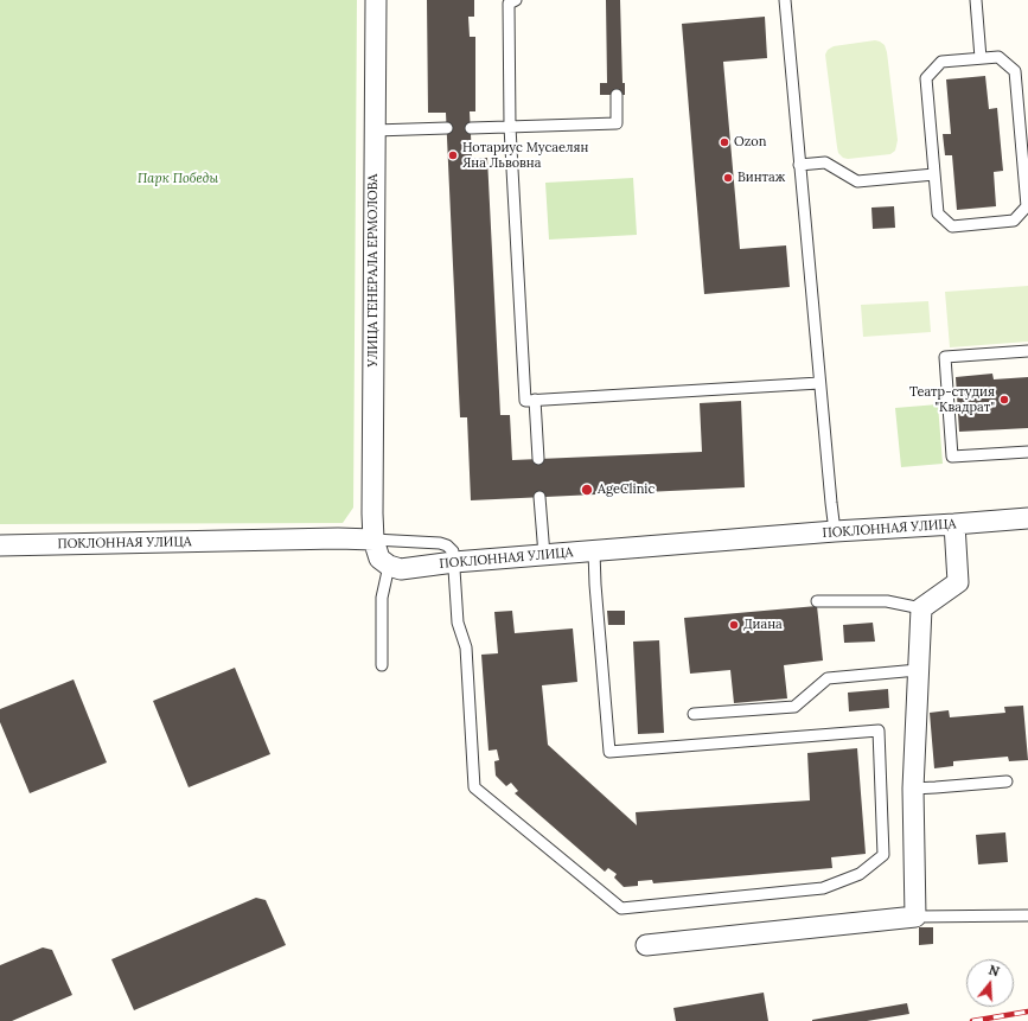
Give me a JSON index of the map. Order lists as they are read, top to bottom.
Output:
{
  "streets": {
    "street": ["УЛИЦА ГЕНЕРАЛА ЕРМОЛОВА", "ПОКЛОННАЯ УЛИЦА"]
  },
  "crossings": [
    ["УЛИЦА ГЕНЕРАЛА ЕРМОЛОВА", "ПОКЛОННАЯ УЛИЦА"]
  ],
  "parks": ["Парк Победы"],
  "places": [
    "Ozon",
    "Нотариус Мусаелян Яна Львовна",
    "Винтаж",
    "Театр-студия \"Квадрат\"",
    "AgeClinic",
    "Диана"
  ],
  "north": "top"
}
